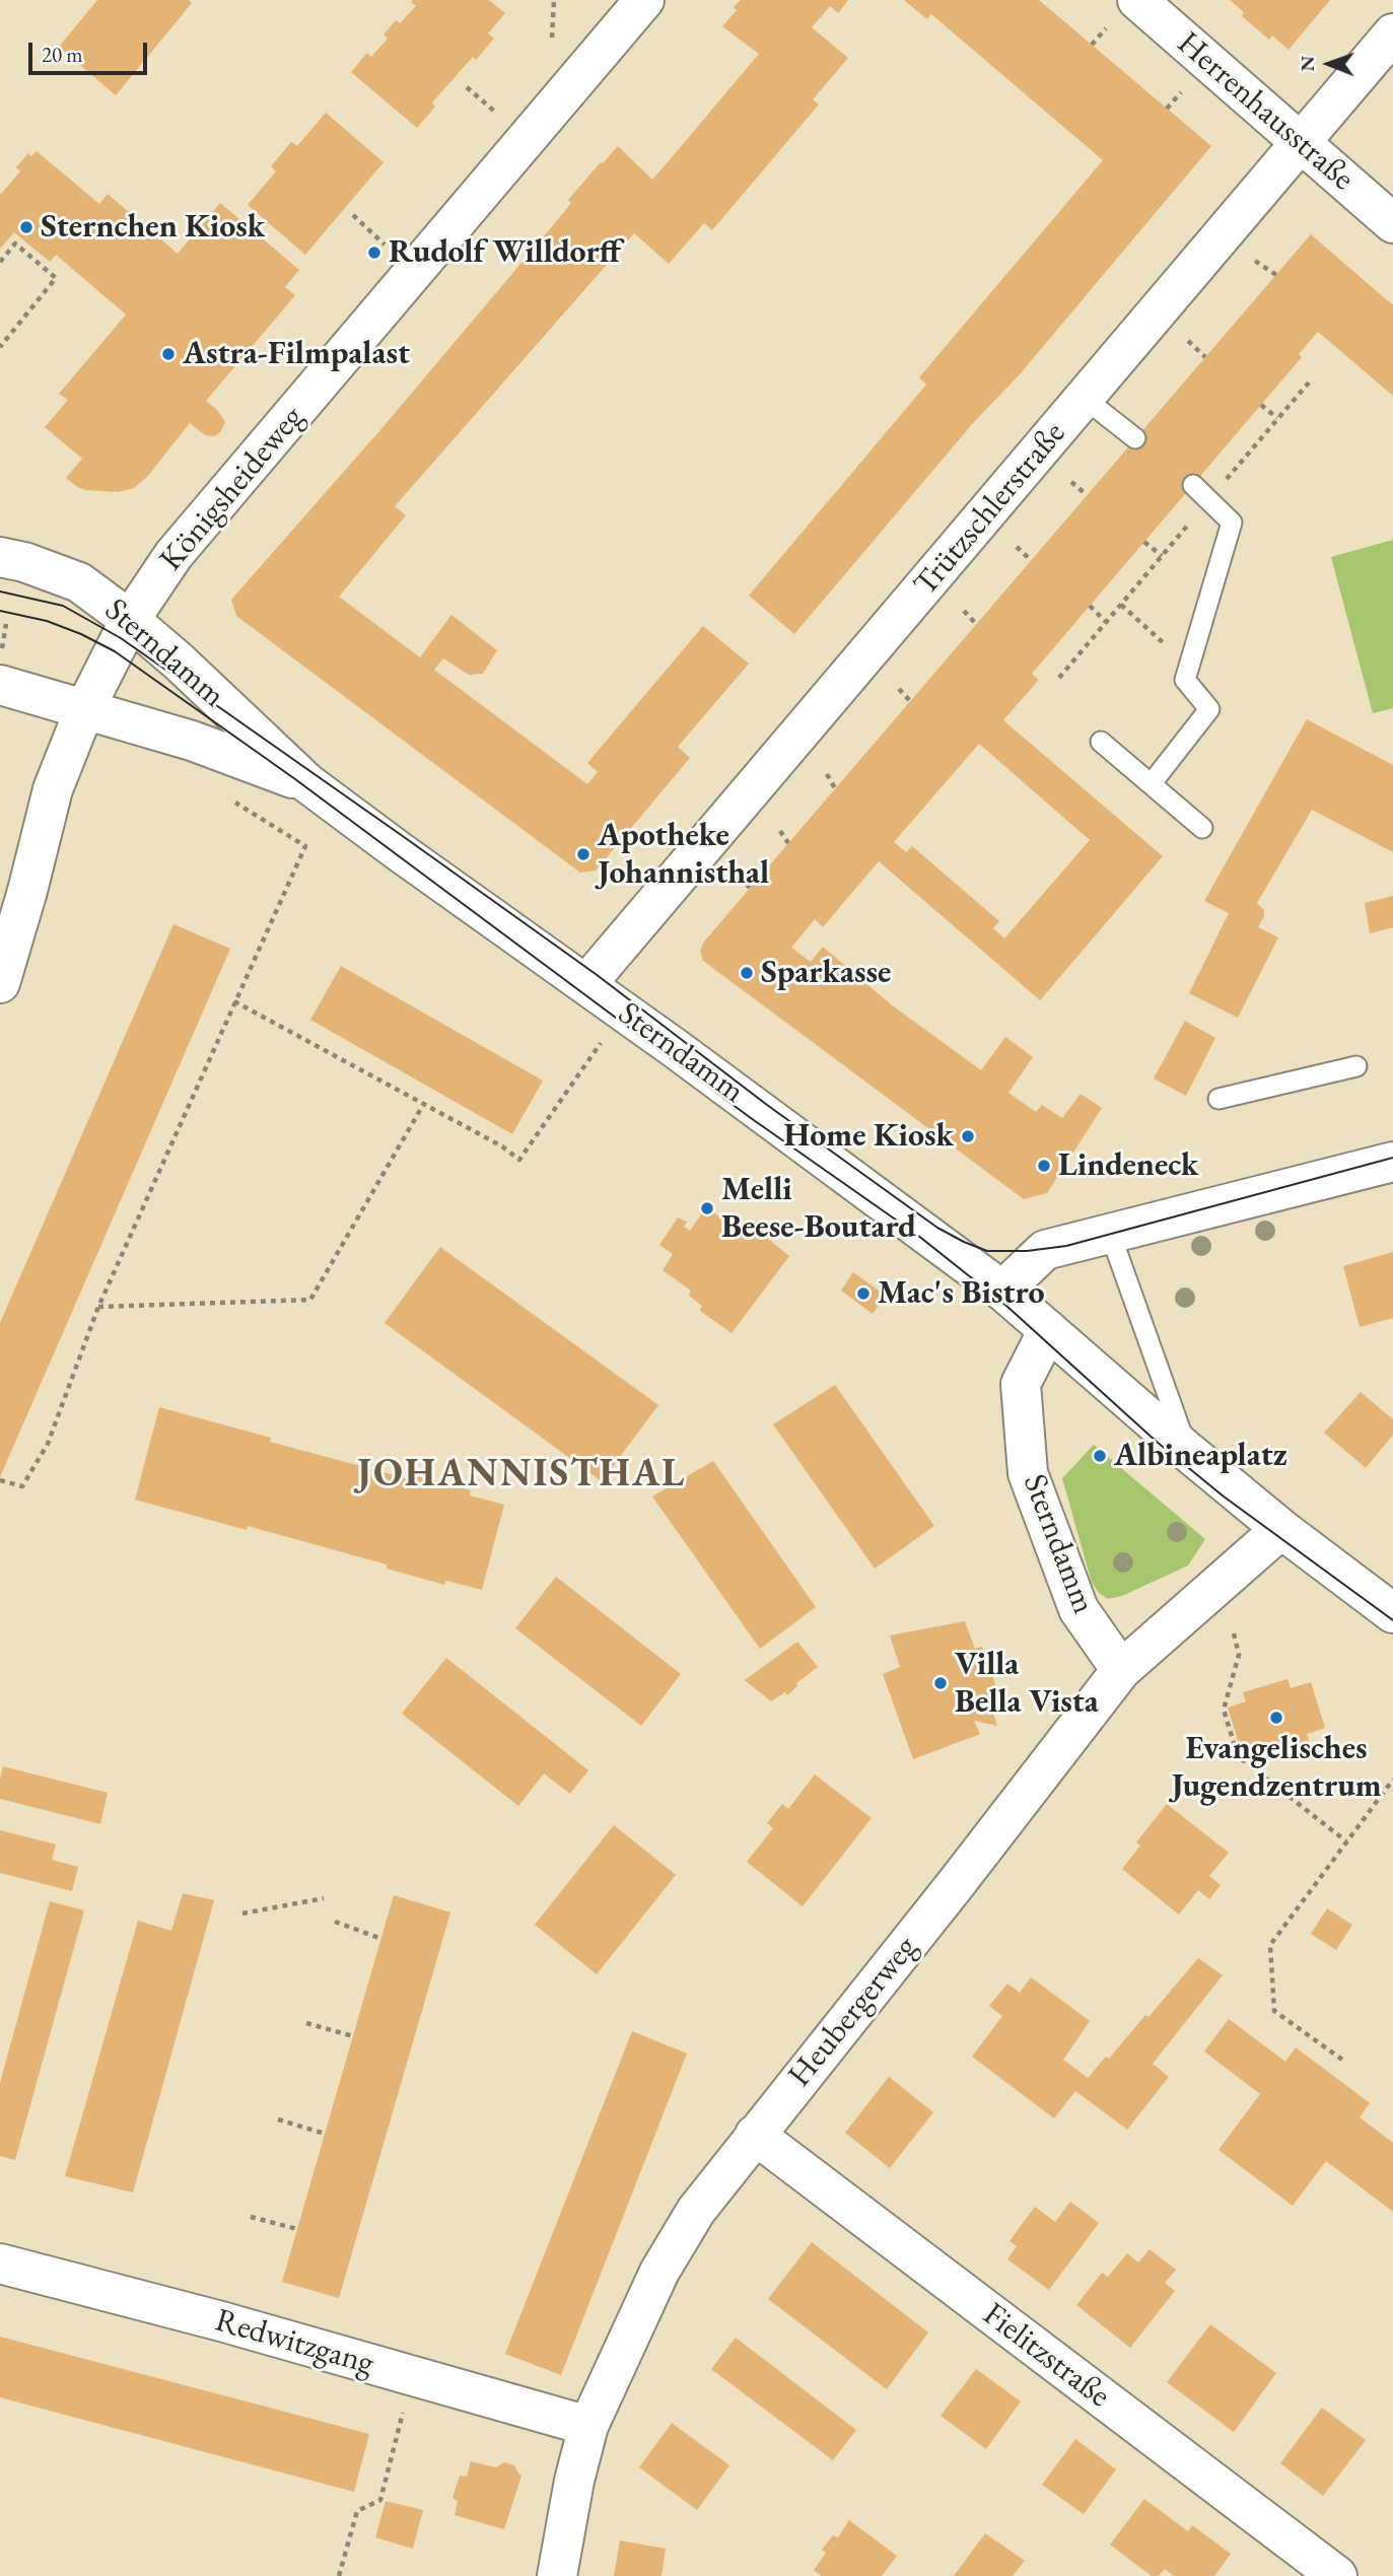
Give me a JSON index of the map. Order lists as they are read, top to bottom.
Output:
{
  "streets": {
    "street": [
      "Herrenhausstraße",
      "Königsheideweg",
      "Trützschlerstraße",
      "Sterndamm",
      "Heubergerweg",
      "Redwitzgang",
      "Fielitzstraße"
    ]
  },
  "crossings": [
    ["Herrenhausstraße", "Trützschlerstraße"],
    ["Königsheideweg", "Sterndamm"],
    ["Trützschlerstraße", "Sterndamm"],
    ["Sterndamm", "Heubergerweg"],
    ["Heubergerweg", "Redwitzgang"],
    ["Heubergerweg", "Fielitzstraße"]
  ],
  "districts": ["JOHANNISTHAL"],
  "places": [
    "Sternchen Kiosk",
    "Rudolf Willdorff",
    "Astra-Filmpalast",
    "Apotheke Johannisthal",
    "Sparkasse",
    "Home Kiosk",
    "Lindeneck",
    "Melli Beese-Boutard",
    "Mac's Bistro",
    "Albineaplatz",
    "Villa Bella Vista",
    "Evangelisches Jugendzentrum"
  ],
  "scale_bar": "20 m",
  "north": "left"
}
